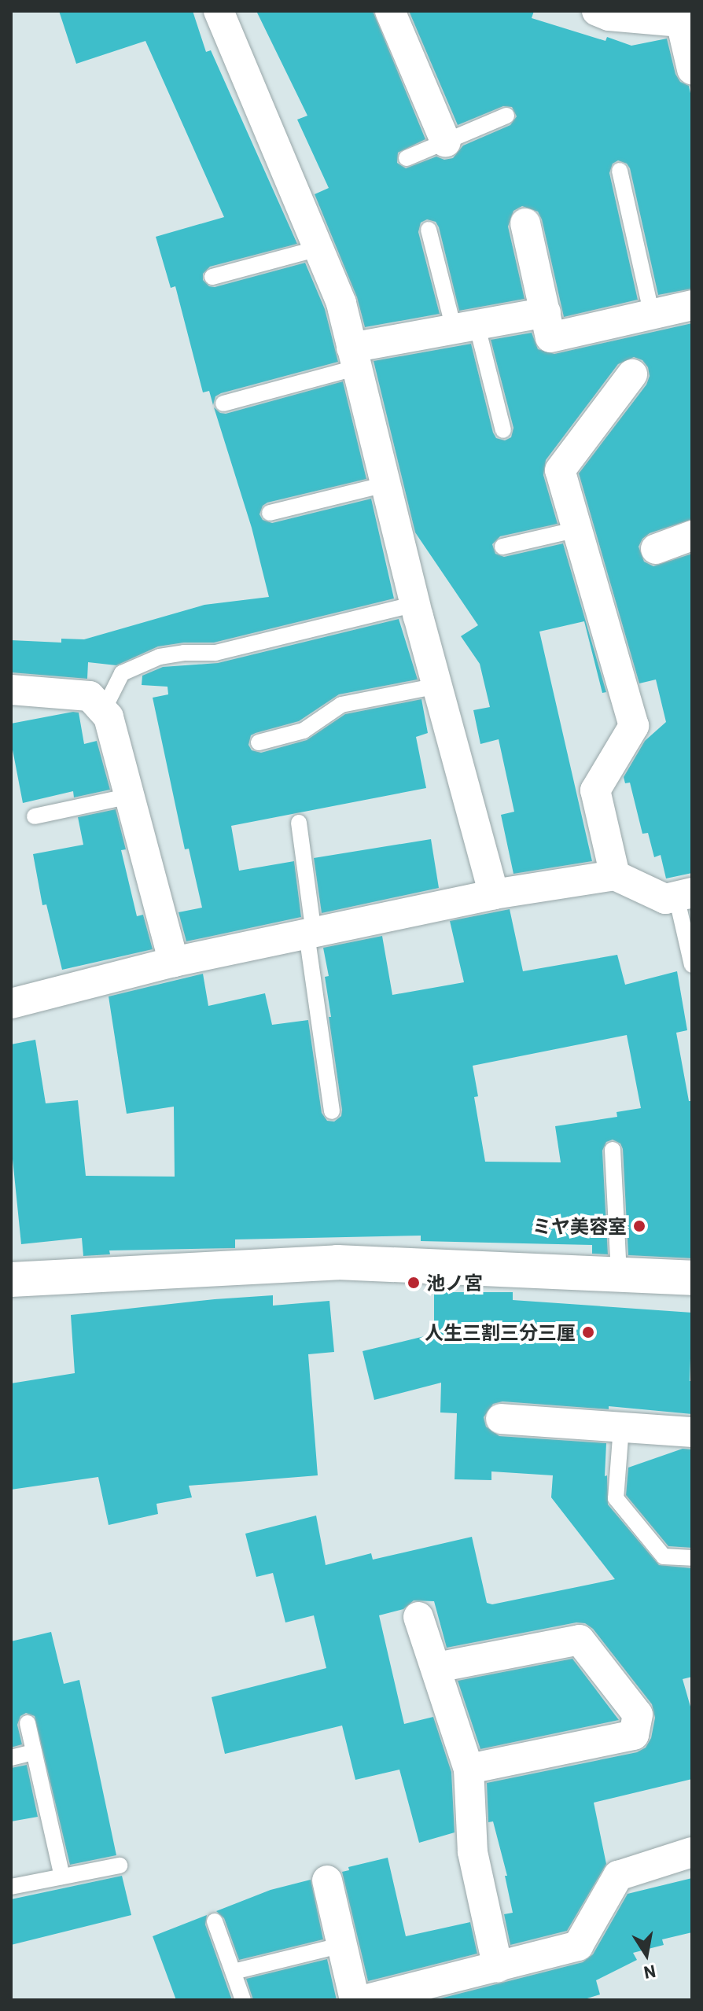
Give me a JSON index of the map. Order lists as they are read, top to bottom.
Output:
{
  "places": ["ミヤ美容室", "池ノ宮", "人生三割三分三厘"],
  "north": "bottom"
}
